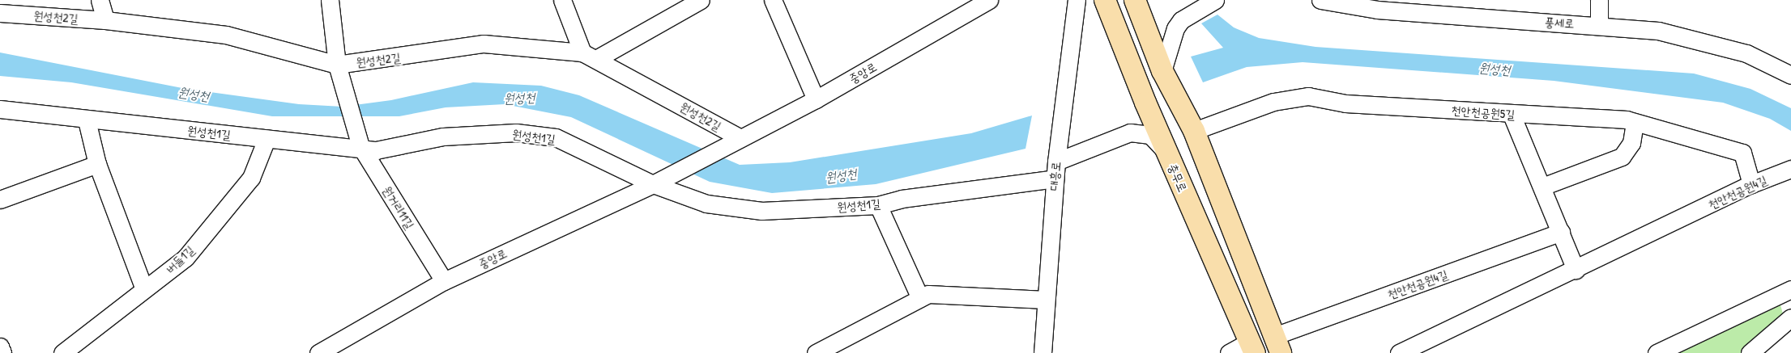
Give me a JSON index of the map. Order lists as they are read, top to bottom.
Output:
{
  "streets": {
    "main road": ["충무로"],
    "street": [
      "원성천2길",
      "풍세로",
      "중앙로",
      "천안천공원5길",
      "원성천1길",
      "대흥로",
      "천안천공원4길",
      "원거리11길",
      "버들1길"
    ]
  },
  "crossings": [
    ["원성천2길", "중앙로"],
    ["원성천2길", "원거리11길"],
    ["중앙로", "원성천1길"],
    ["중앙로", "원거리11길"],
    ["천안천공원5길", "천안천공원4길"],
    ["원성천1길", "대흥로"],
    ["원성천1길", "원거리11길"],
    ["원성천1길", "버들1길"]
  ],
  "water": ["원성천"]
}
